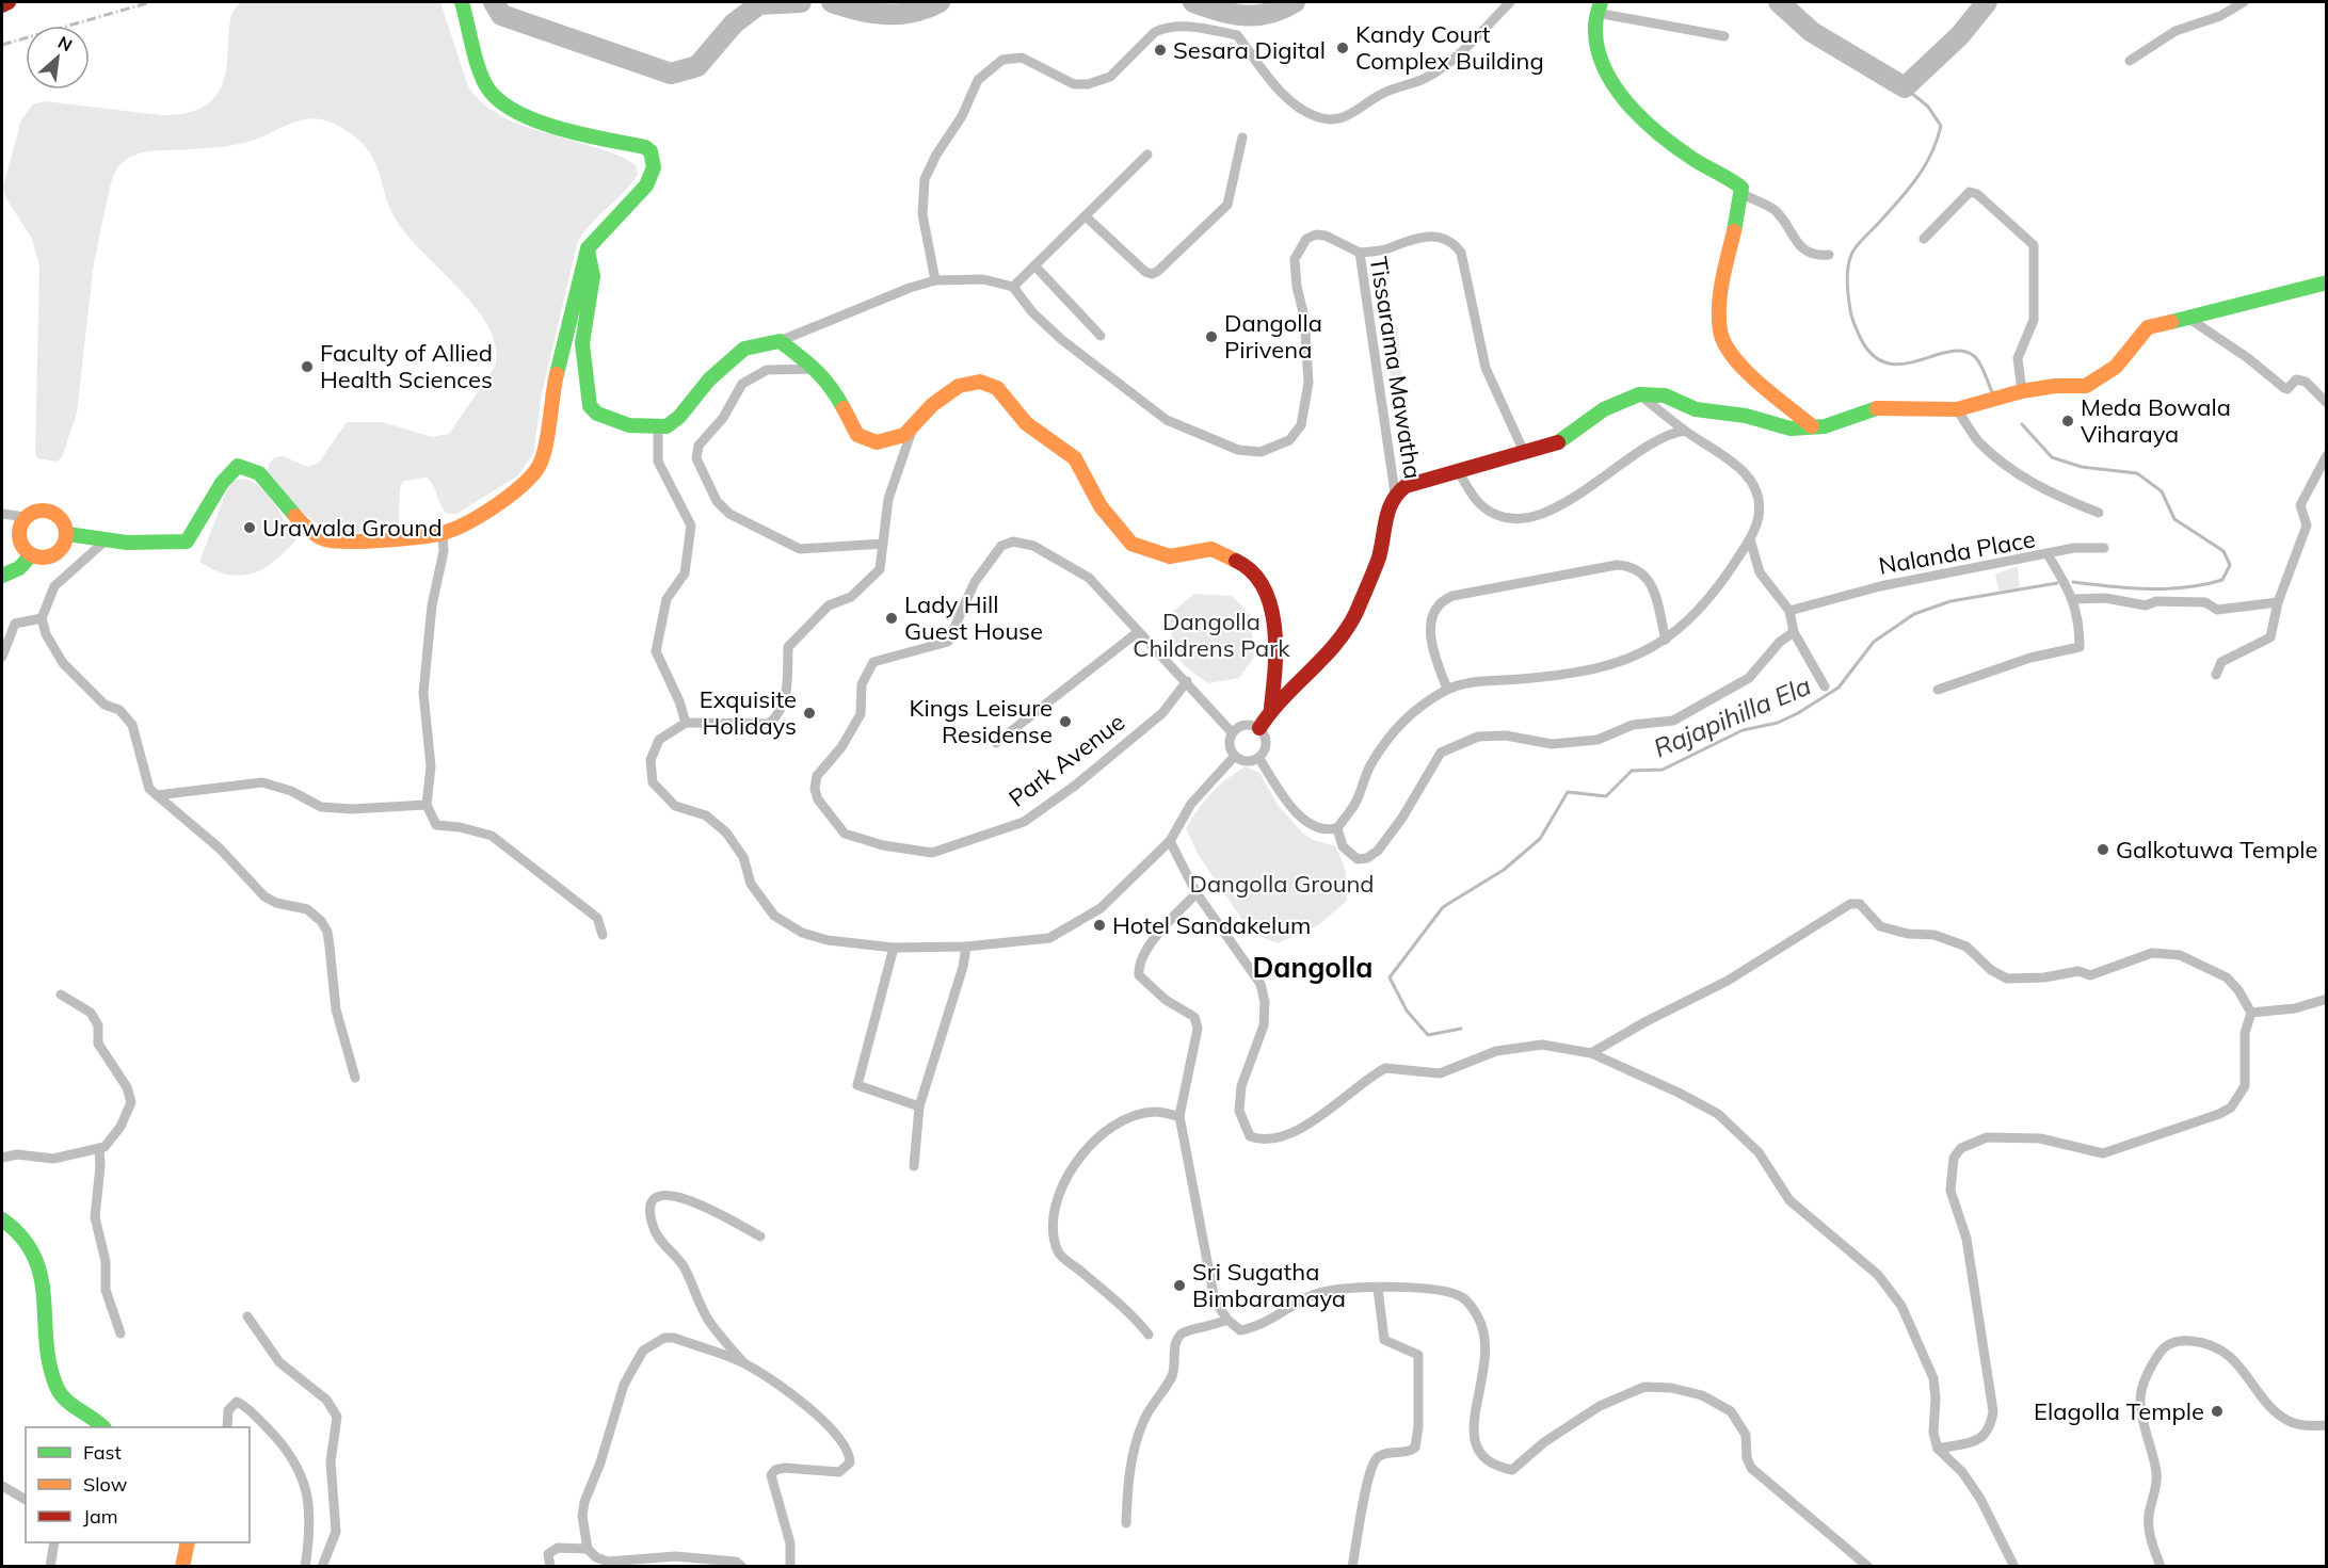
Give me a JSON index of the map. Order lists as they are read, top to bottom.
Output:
{
  "streets": {
    "street": ["Tissarama Mawatha", "Nalanda Place", "Park Avenue"]
  },
  "districts": ["Dangolla"],
  "water": ["Rajapihilla Ela"],
  "parks": ["Dangolla Childrens Park", "Dangolla Ground"],
  "places": [
    "Kandy Court Complex Building",
    "Sesara Digital",
    "Dangolla Pirivena",
    "Faculty of Allied Health Sciences",
    "Meda Bowala Viharaya",
    "Urawala Ground",
    "Lady Hill Guest House",
    "Exquisite Holidays",
    "Kings Leisure Residense",
    "Galkotuwa Temple",
    "Hotel Sandakelum",
    "Sri Sugatha Bimbaramaya",
    "Elagolla Temple"
  ],
  "legend": ["Fast", "Slow", "Jam"],
  "north": "top right"
}
